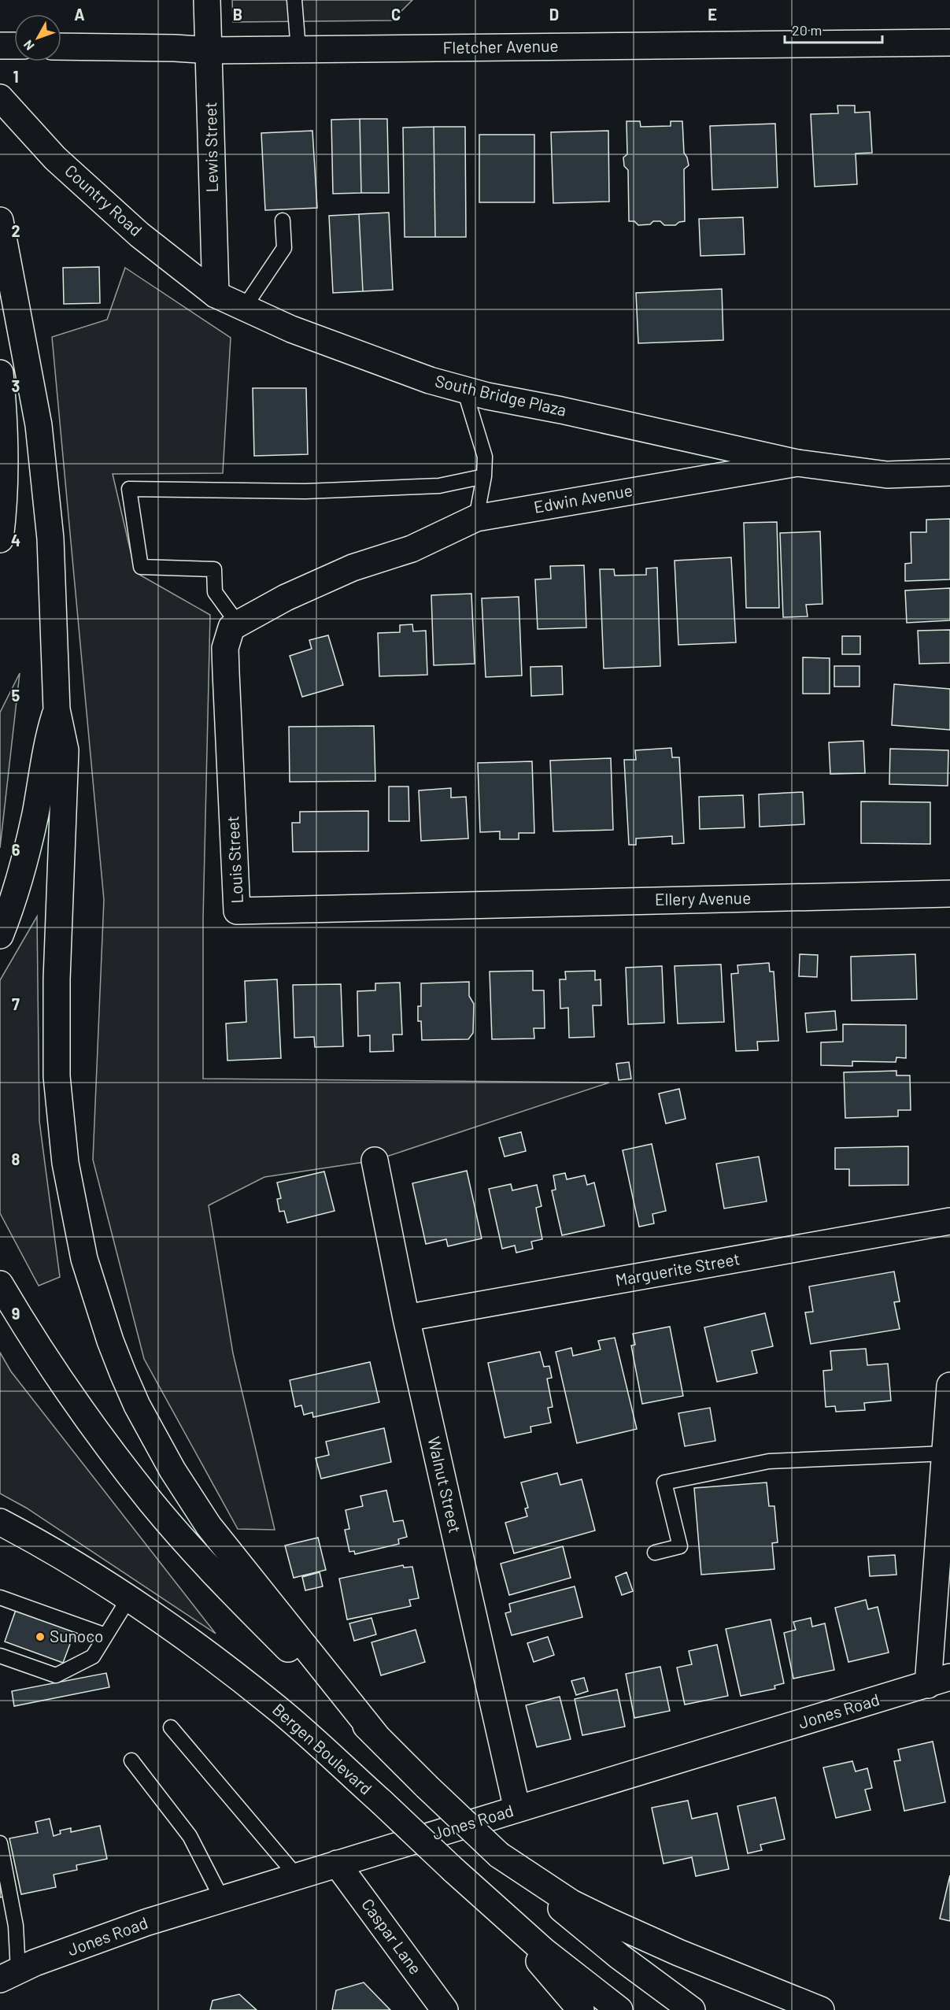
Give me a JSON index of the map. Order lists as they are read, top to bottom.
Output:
{
  "streets": {
    "main road": [
      "Fletcher Avenue",
      "Lewis Street",
      "Country Road",
      "South Bridge Plaza",
      "Edwin Avenue",
      "Louis Street",
      "Ellery Avenue",
      "Marguerite Street",
      "Walnut Street",
      "Jones Road",
      "Bergen Boulevard",
      "Caspar Lane"
    ]
  },
  "crossings": [
    ["Fletcher Avenue", "Lewis Street"],
    ["Lewis Street", "Country Road"],
    ["Lewis Street", "South Bridge Plaza"],
    ["Country Road", "South Bridge Plaza"],
    ["South Bridge Plaza", "Edwin Avenue"],
    ["Edwin Avenue", "Louis Street"],
    ["Louis Street", "Ellery Avenue"],
    ["Marguerite Street", "Walnut Street"],
    ["Walnut Street", "Jones Road"],
    ["Jones Road", "Caspar Lane"]
  ],
  "places": ["Sunoco"],
  "scale_bar": "20 m",
  "north": "bottom left",
  "grid": {
    "columns": [
      "A",
      "B",
      "C",
      "D",
      "E"
    ],
    "rows": [
      "1",
      "2",
      "3",
      "4",
      "5",
      "6",
      "7",
      "8",
      "9"
    ]
  }
}
